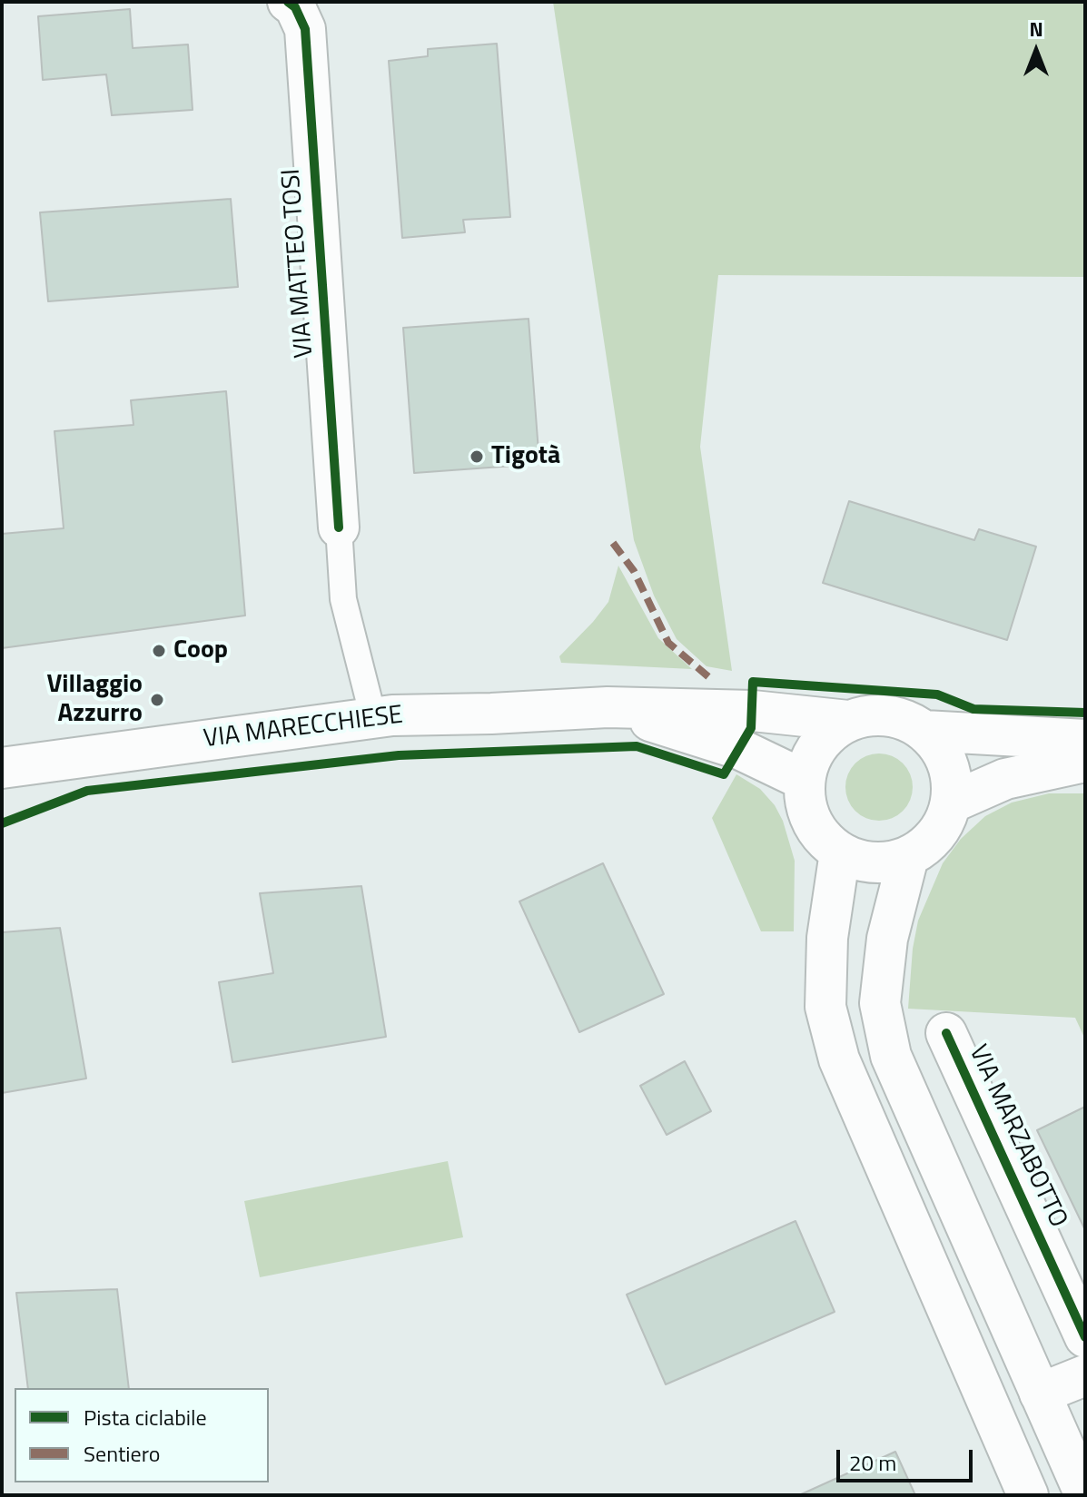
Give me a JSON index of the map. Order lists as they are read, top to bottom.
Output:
{
  "streets": {
    "main road": ["VIA MATTEO TOSI", "VIA MARECCHIESE", "VIA MARZABOTTO"]
  },
  "places": ["Tigotà", "Coop", "Villaggio Azzurro"],
  "legend": ["Pista ciclabile", "Sentiero"],
  "scale_bar": "20 m",
  "north": "top"
}
